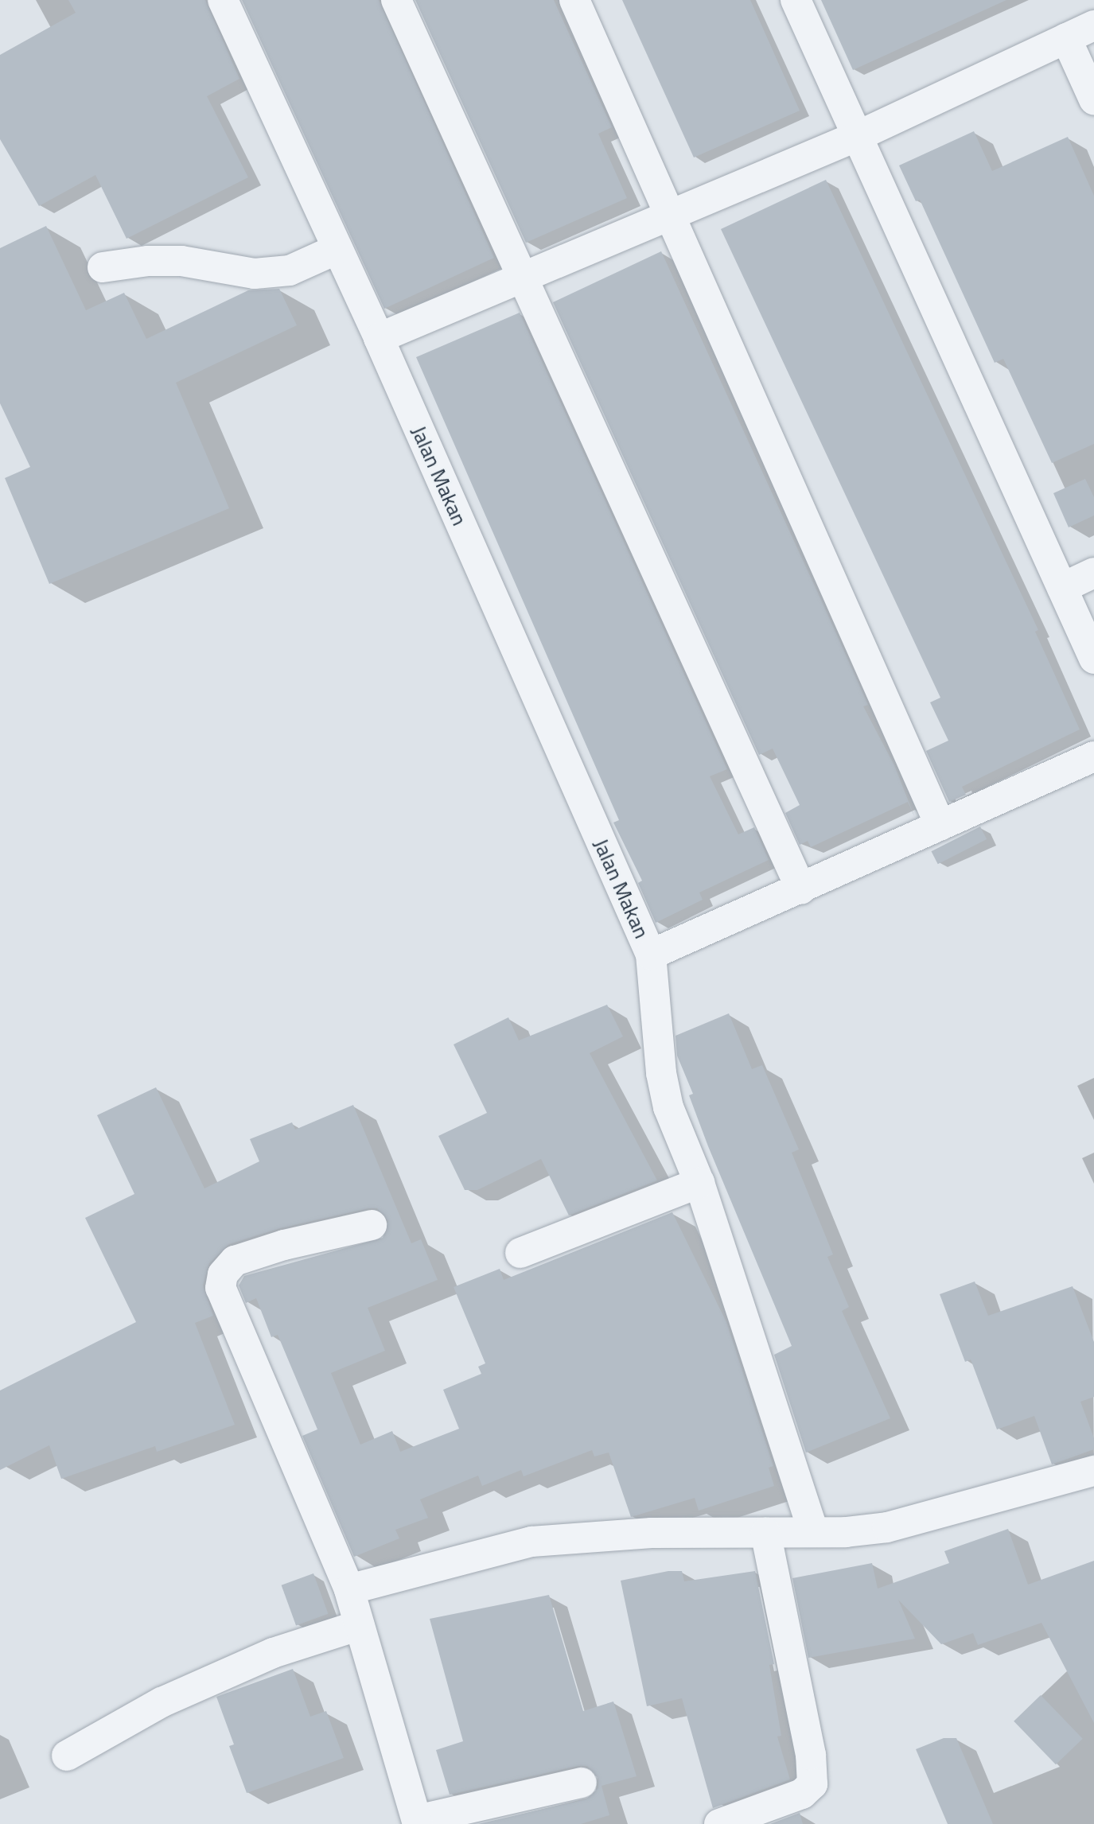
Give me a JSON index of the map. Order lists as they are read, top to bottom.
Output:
{
  "streets": {
    "street": ["Jalan Makan"]
  }
}
